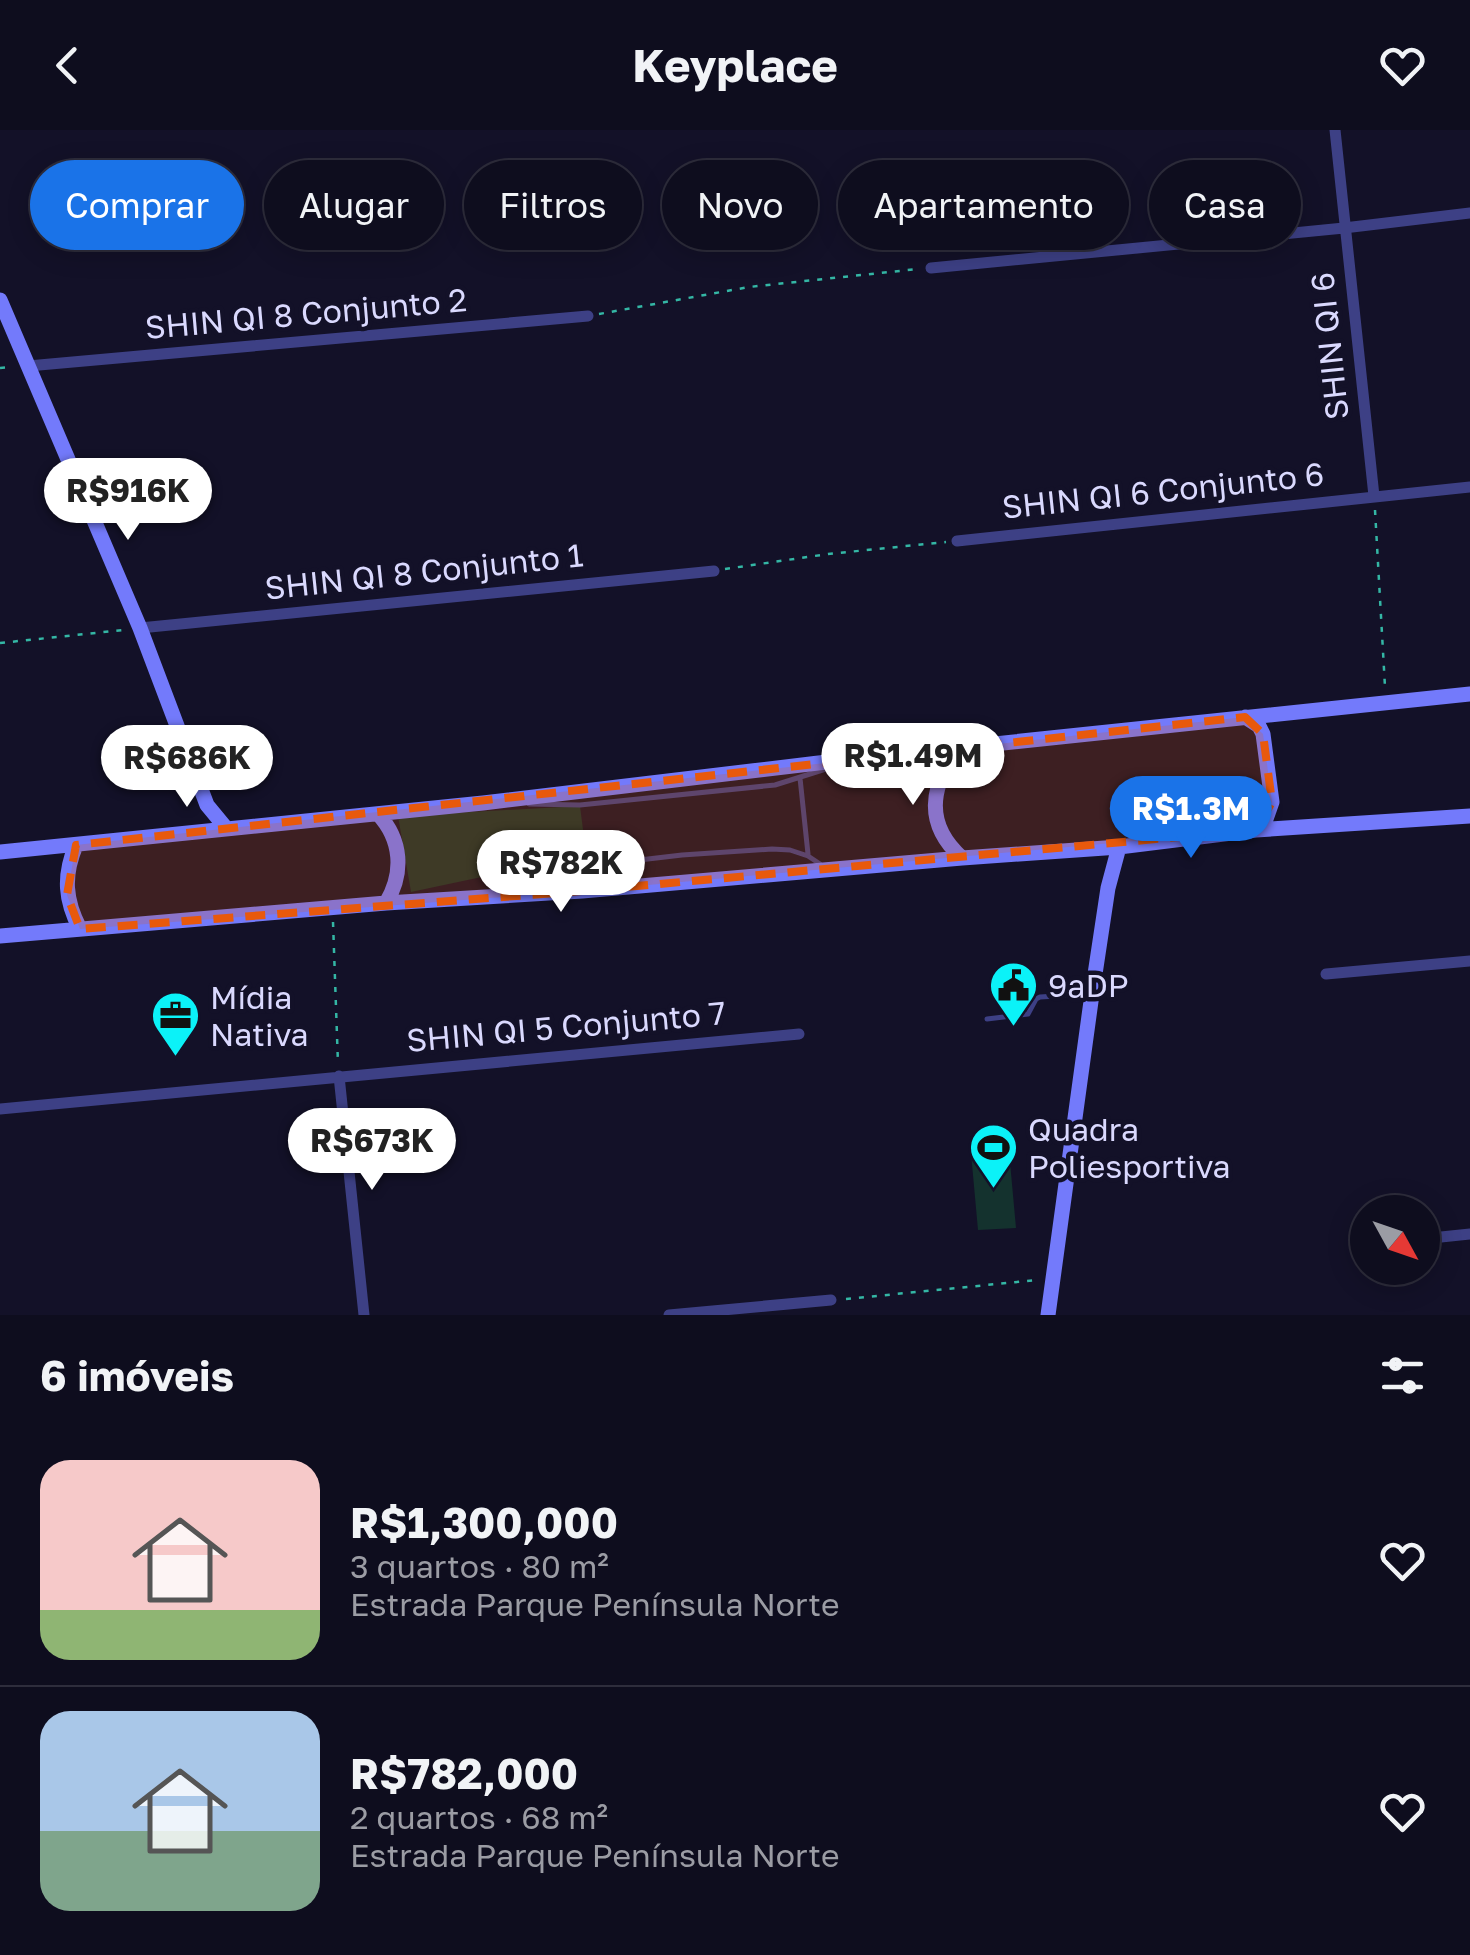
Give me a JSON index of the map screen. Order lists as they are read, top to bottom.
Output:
{
  "streets": {
    "street": [
      "SHIN QI 8 Conjunto 2",
      "SHIN QI 6",
      "SHIN QI 6 Conjunto 6",
      "SHIN QI 8 Conjunto 1",
      "SHIN QI 5 Conjunto 7"
    ]
  },
  "crossings": [
    ["SHIN QI 6", "SHIN QI 6 Conjunto 6"]
  ],
  "places": {
    "public building": ["9ªDP"],
    "office": ["Mídia Nativa"],
    "sports": ["Quadra Poliesportiva"]
  },
  "north": "bottom right",
  "page": {
    "header": "Keyplace",
    "chip": [
      "Comprar",
      "Alugar",
      "Filtros",
      "Novo",
      "Apartamento",
      "Casa"
    ],
    "price": [
      "R$916K",
      "R$1.49M",
      "R$686K",
      "R$1.3M",
      "R$782K",
      "R$673K"
    ],
    "heading": "6 imóveis",
    "list": [
      {
        "name": "R$1,300,000",
        "note": "3 quartos · 80 m² · Estrada Parque Península Norte"
      },
      {
        "name": "R$782,000",
        "note": "2 quartos · 68 m² · Estrada Parque Península Norte"
      }
    ]
  }
}
